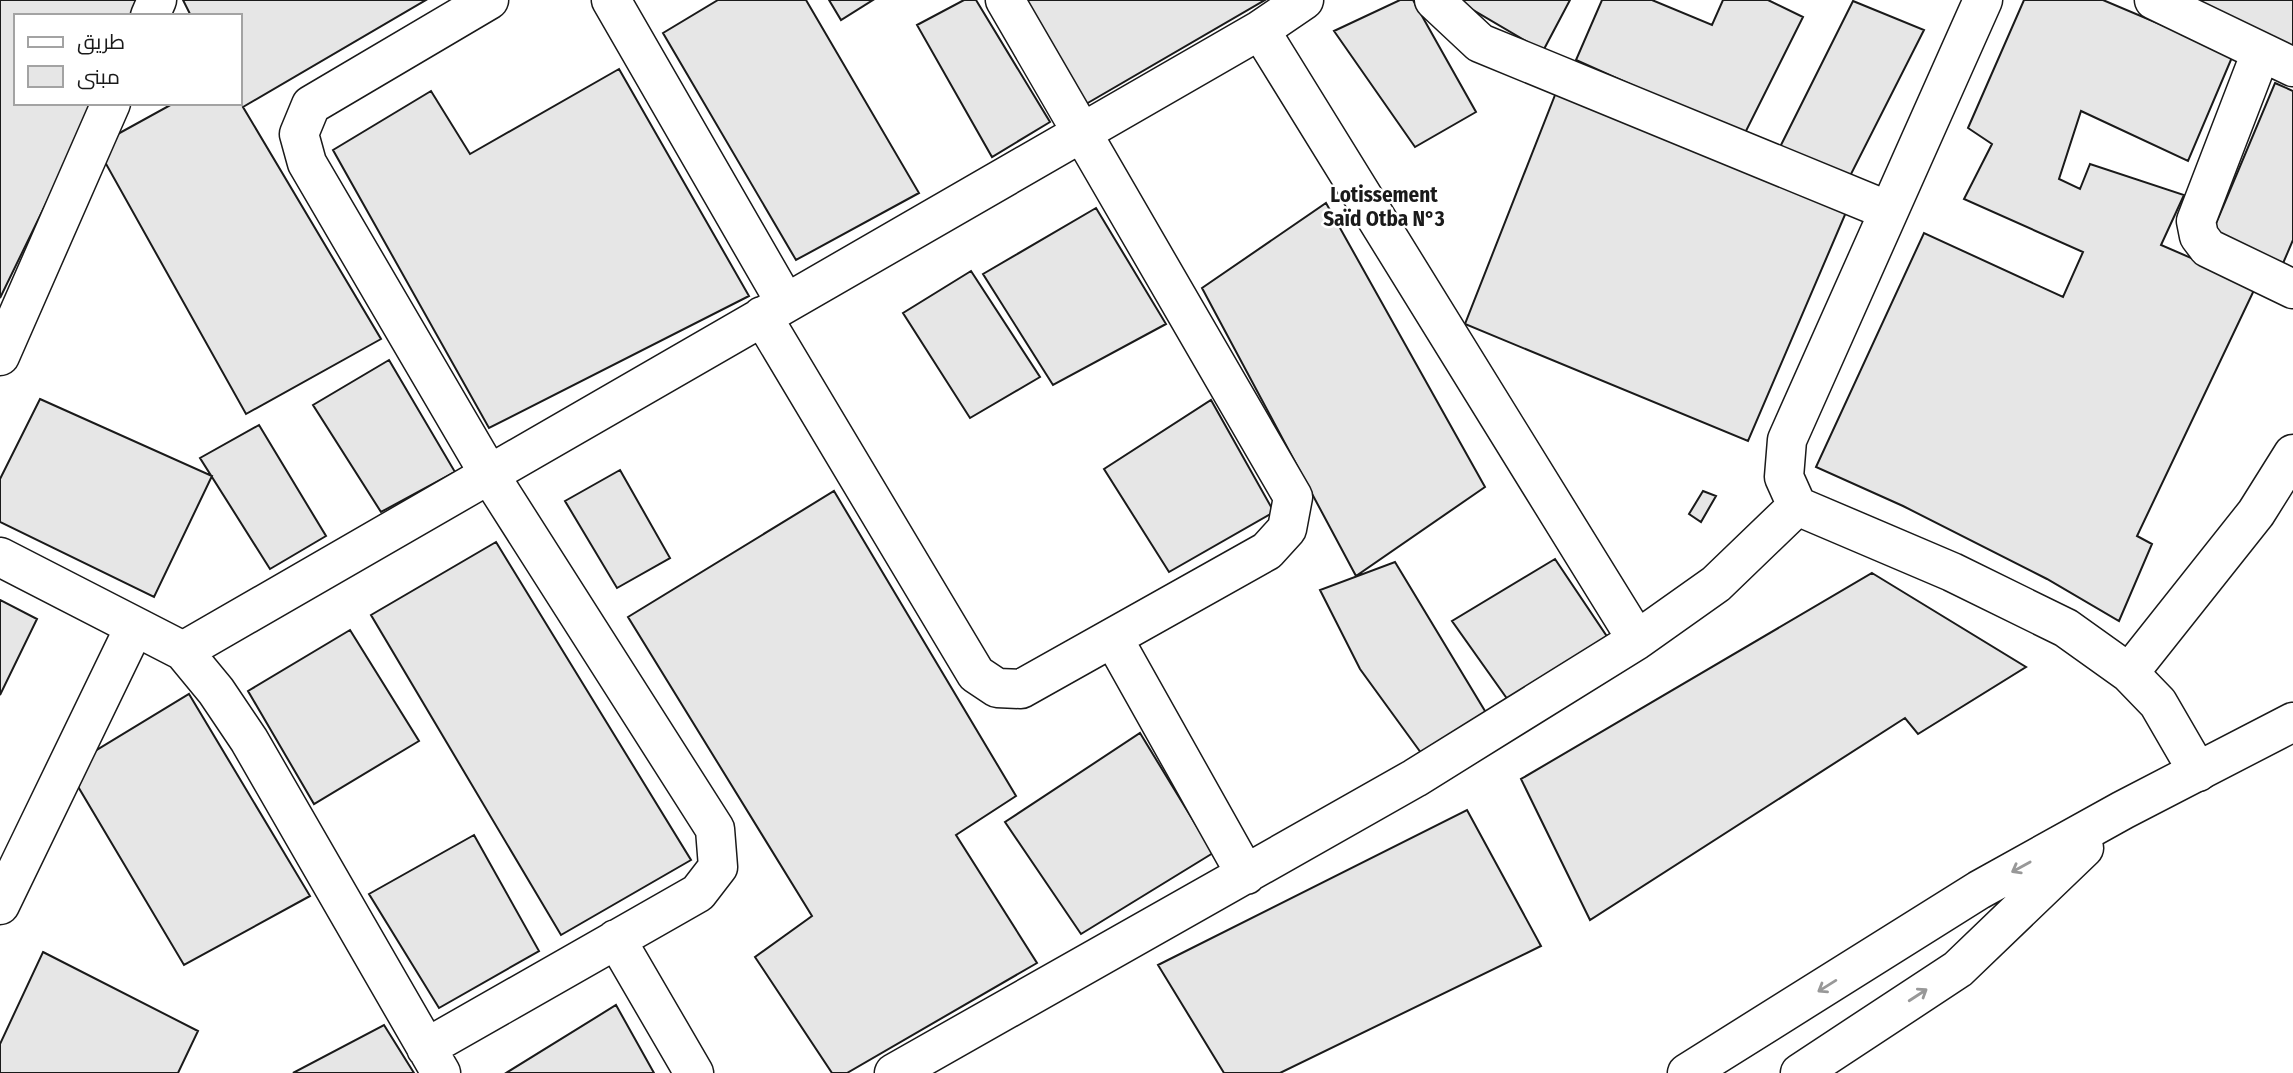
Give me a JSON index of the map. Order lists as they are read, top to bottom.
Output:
{
  "districts": ["Lotissement Saïd Otba N°3"],
  "legend": ["طريق", "مبنى"]
}
